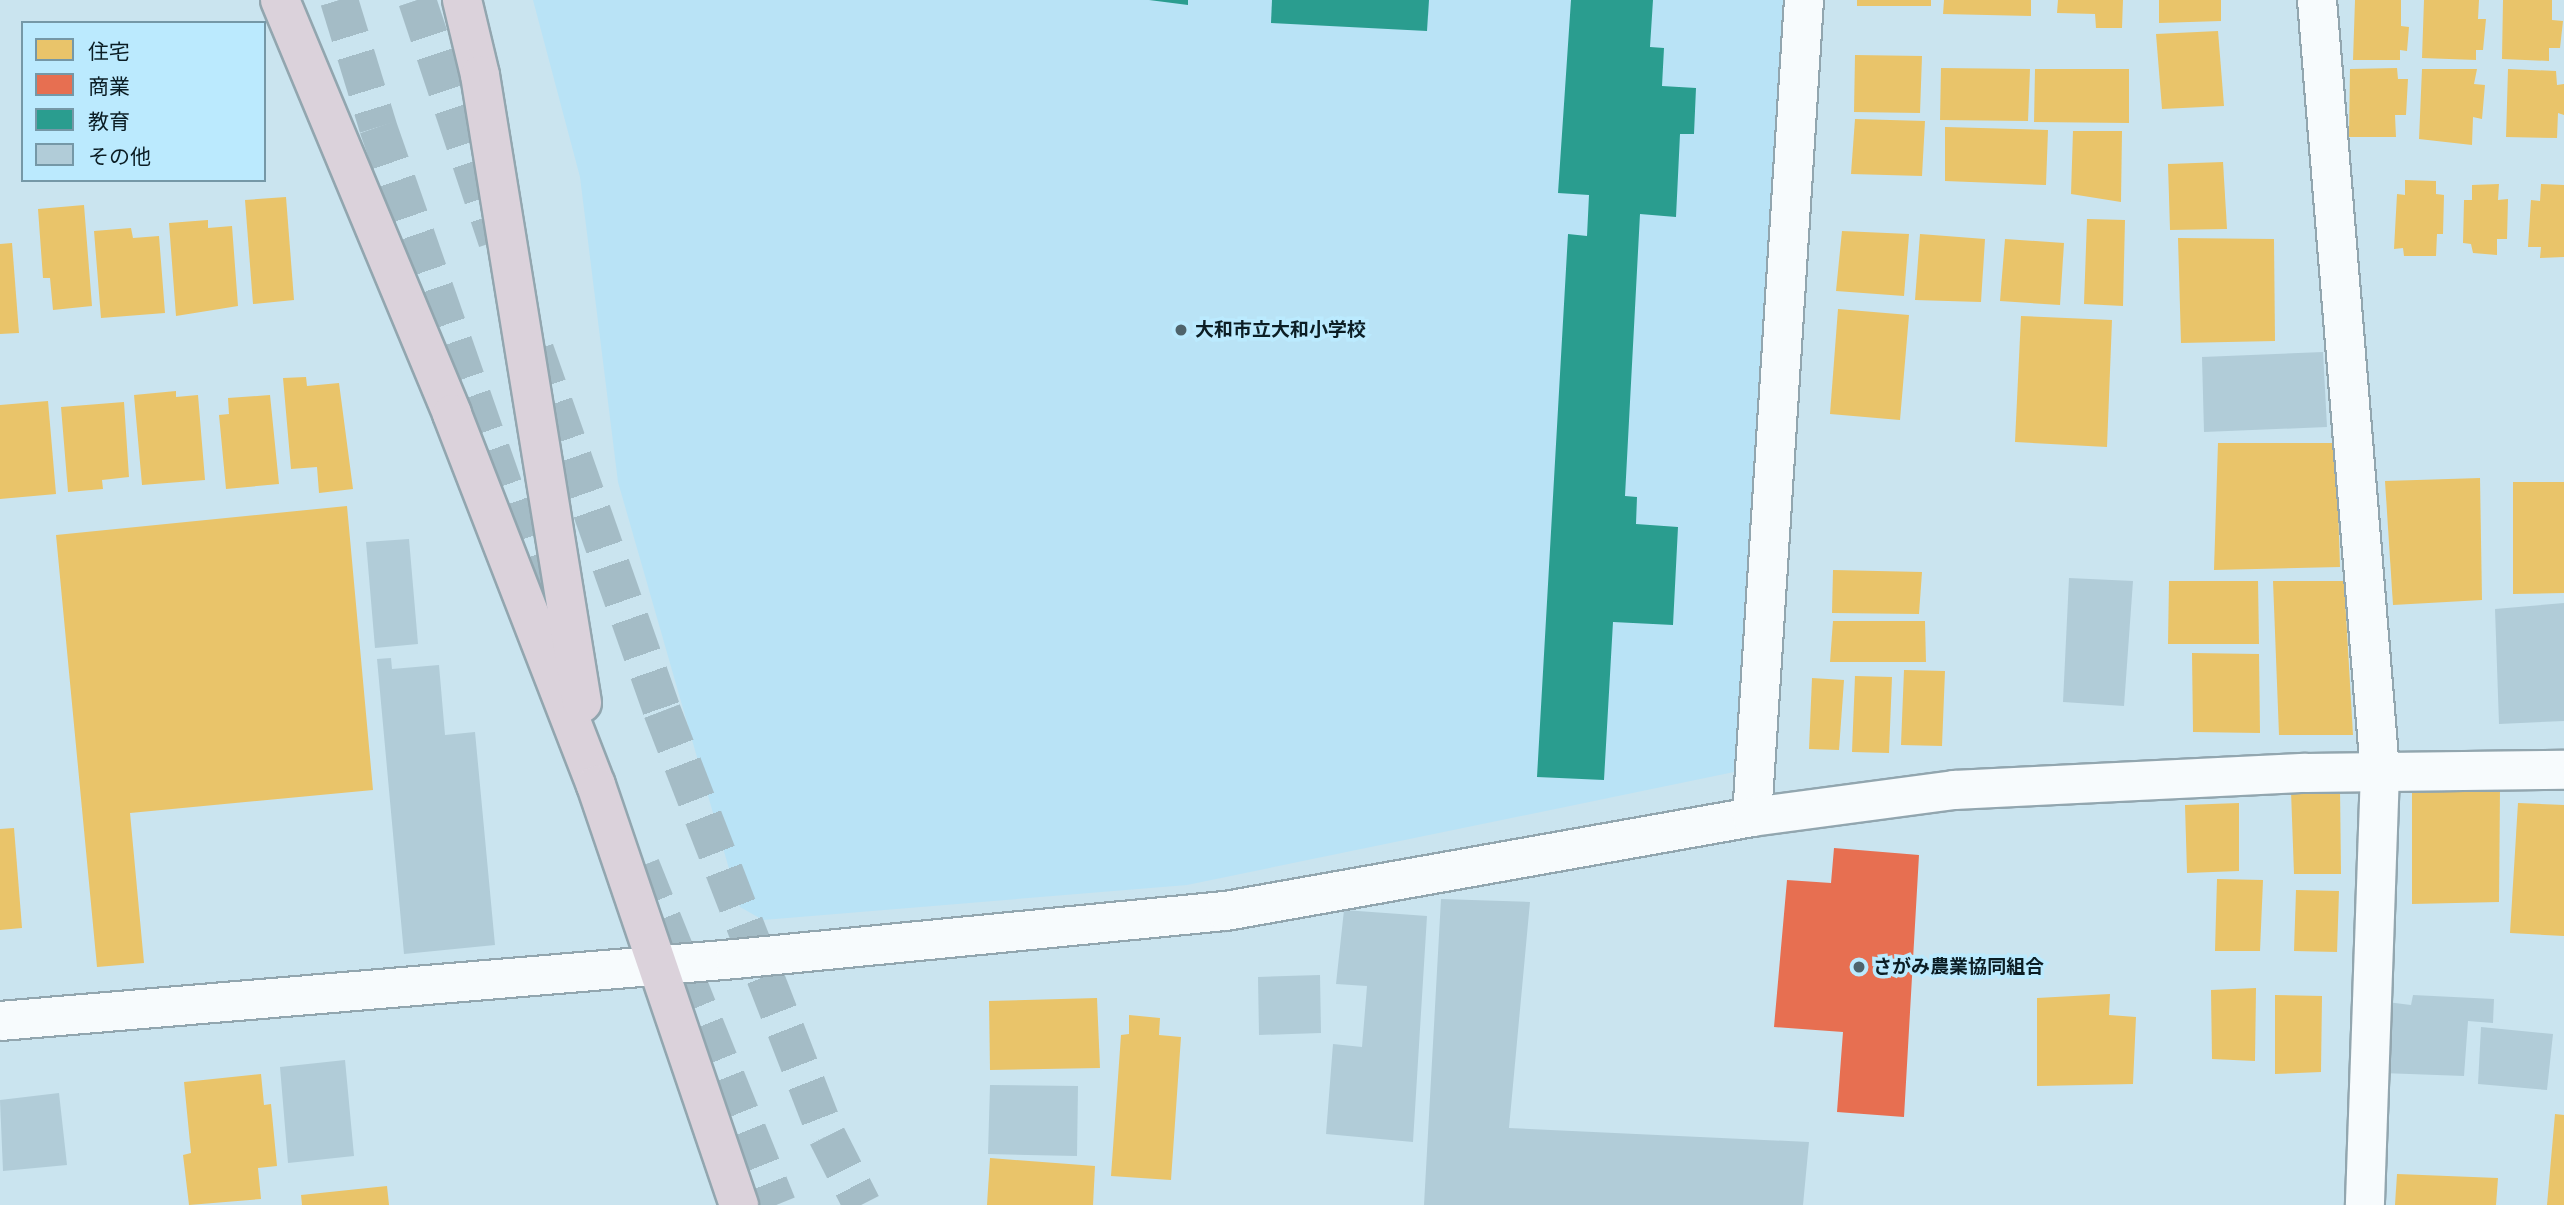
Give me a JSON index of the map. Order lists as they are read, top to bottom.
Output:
{
  "places": ["大和市立大和小学校", "さがみ農業協同組合"],
  "legend": [
    "住宅",
    "商業",
    "教育",
    "その他"
  ]
}
